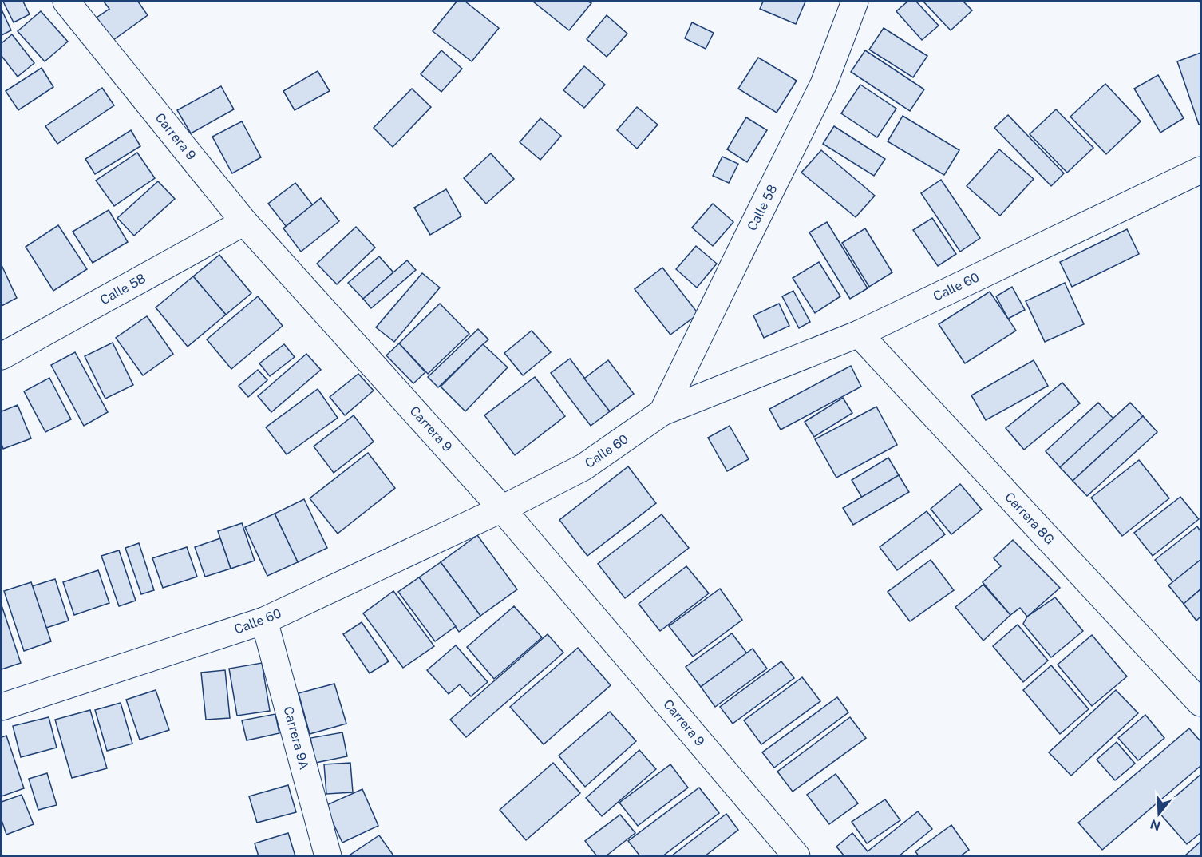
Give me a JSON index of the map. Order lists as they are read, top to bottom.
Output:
{
  "streets": {
    "street": [
      "Carrera 9",
      "Calle 58",
      "Calle 60",
      "Carrera 8G",
      "Carrera 9A"
    ]
  },
  "crossings": [
    ["Carrera 9", "Calle 58"],
    ["Carrera 9", "Calle 60"],
    ["Calle 58", "Calle 60"],
    ["Calle 60", "Carrera 8G"],
    ["Calle 60", "Carrera 9A"]
  ],
  "north": "bottom"
}
